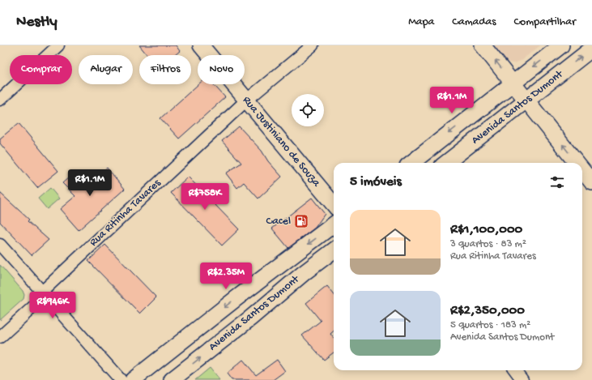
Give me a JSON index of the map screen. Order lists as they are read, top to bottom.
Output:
{
  "streets": {
    "main road": ["Avenida Santos Dumont", "Rua Justiniano de Souza"],
    "street": ["Rua Ritinha Tavares"]
  },
  "crossings": [
    ["Rua Justiniano de Souza", "Rua Ritinha Tavares"]
  ],
  "places": {
    "fuel station": ["Cacel"]
  },
  "page": {
    "header": "Nestly",
    "nav": ["Mapa", "Camadas", "Compartilhar"],
    "chip": [
      "Comprar",
      "Alugar",
      "Filtros",
      "Novo"
    ],
    "price": [
      "R$1.1M",
      "R$1.1M",
      "R$758K",
      "R$2.35M",
      "R$946K"
    ],
    "heading": "5 imóveis",
    "list": [
      {
        "name": "R$1,100,000",
        "note": "3 quartos · 83 m² · Rua Ritinha Tavares"
      },
      {
        "name": "R$2,350,000",
        "note": "5 quartos · 183 m² · Avenida Santos Dumont"
      }
    ]
  }
}
